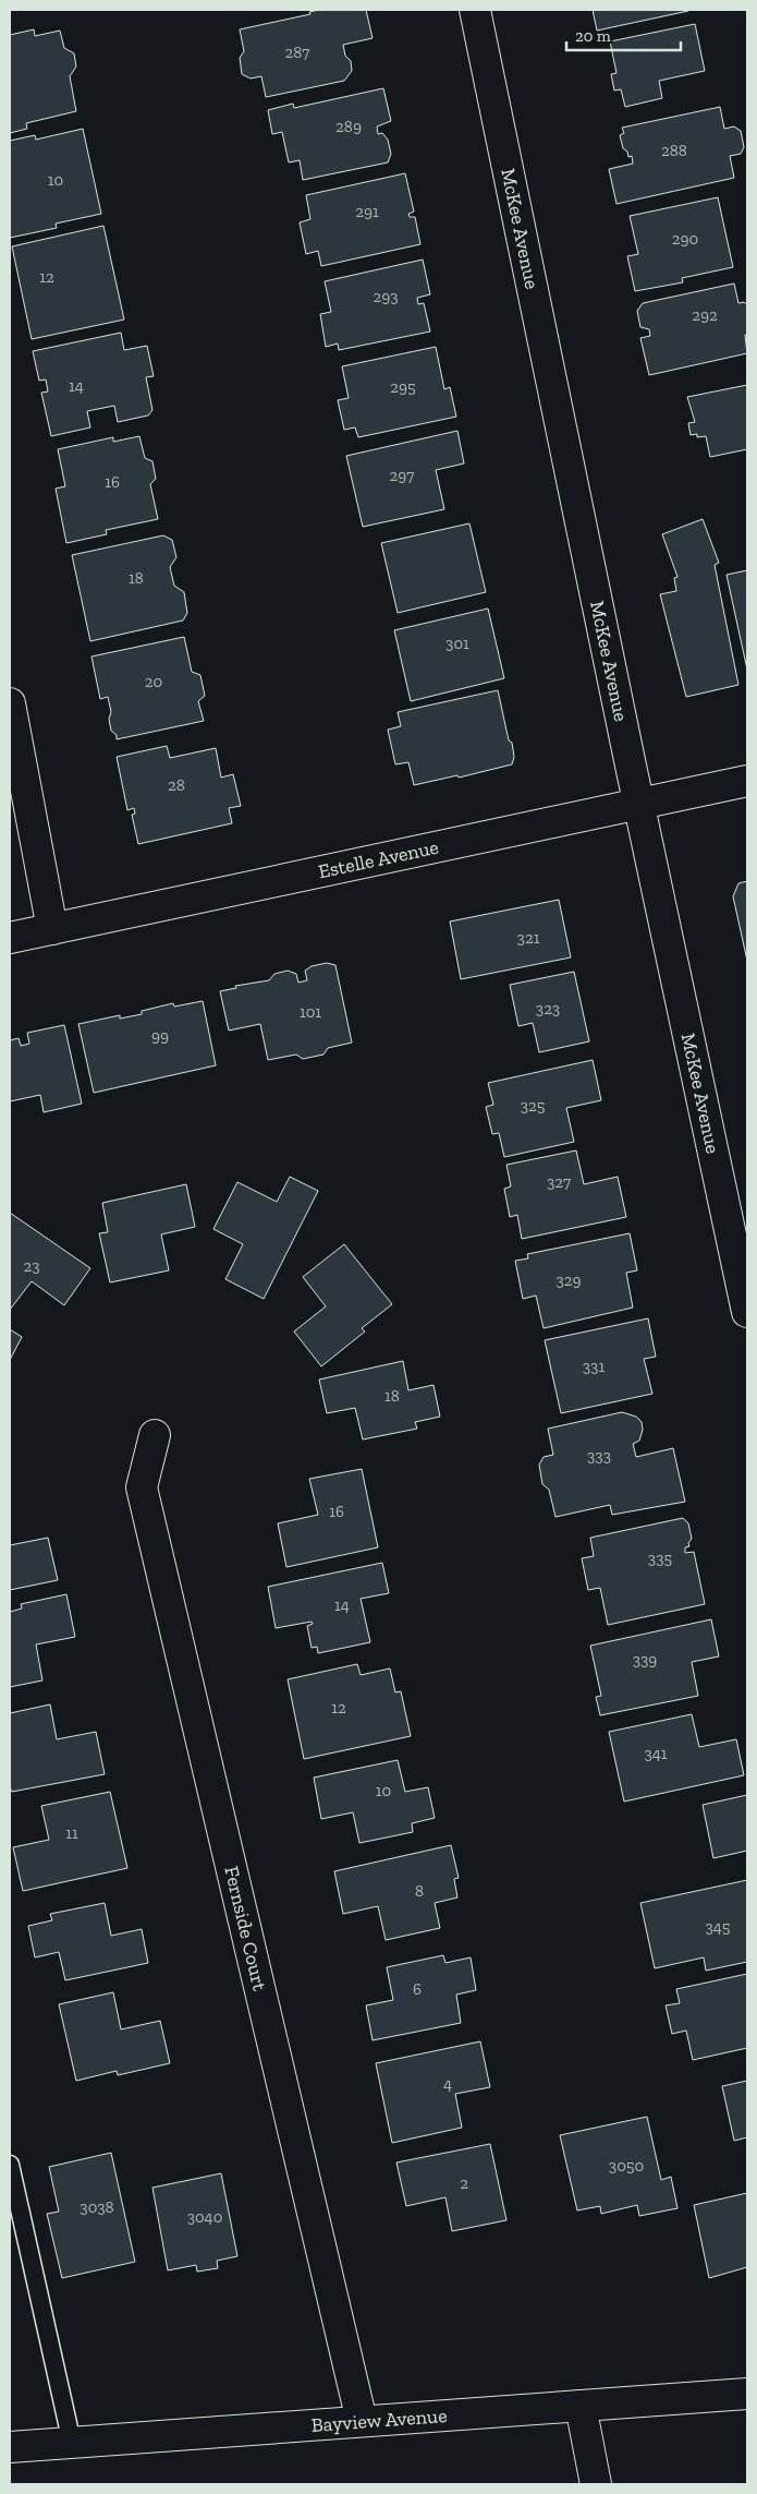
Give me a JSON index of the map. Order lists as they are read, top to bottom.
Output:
{
  "streets": {
    "street": [
      "McKee Avenue",
      "Estelle Avenue",
      "Fernside Court",
      "Bayview Avenue"
    ]
  },
  "crossings": [
    ["McKee Avenue", "Estelle Avenue"],
    ["Fernside Court", "Bayview Avenue"]
  ],
  "house_numbers": [
    "287",
    "289",
    "288",
    "10",
    "291",
    "290",
    "12",
    "293",
    "292",
    "14",
    "295",
    "297",
    "16",
    "18",
    "301",
    "20",
    "28",
    "321",
    "323",
    "101",
    "99",
    "325",
    "327",
    "23",
    "329",
    "331",
    "18",
    "333",
    "16",
    "335",
    "14",
    "339",
    "12",
    "341",
    "10",
    "11",
    "8",
    "345",
    "6",
    "4",
    "3050",
    "2",
    "3038",
    "3040"
  ],
  "scale_bar": "20 m"
}
